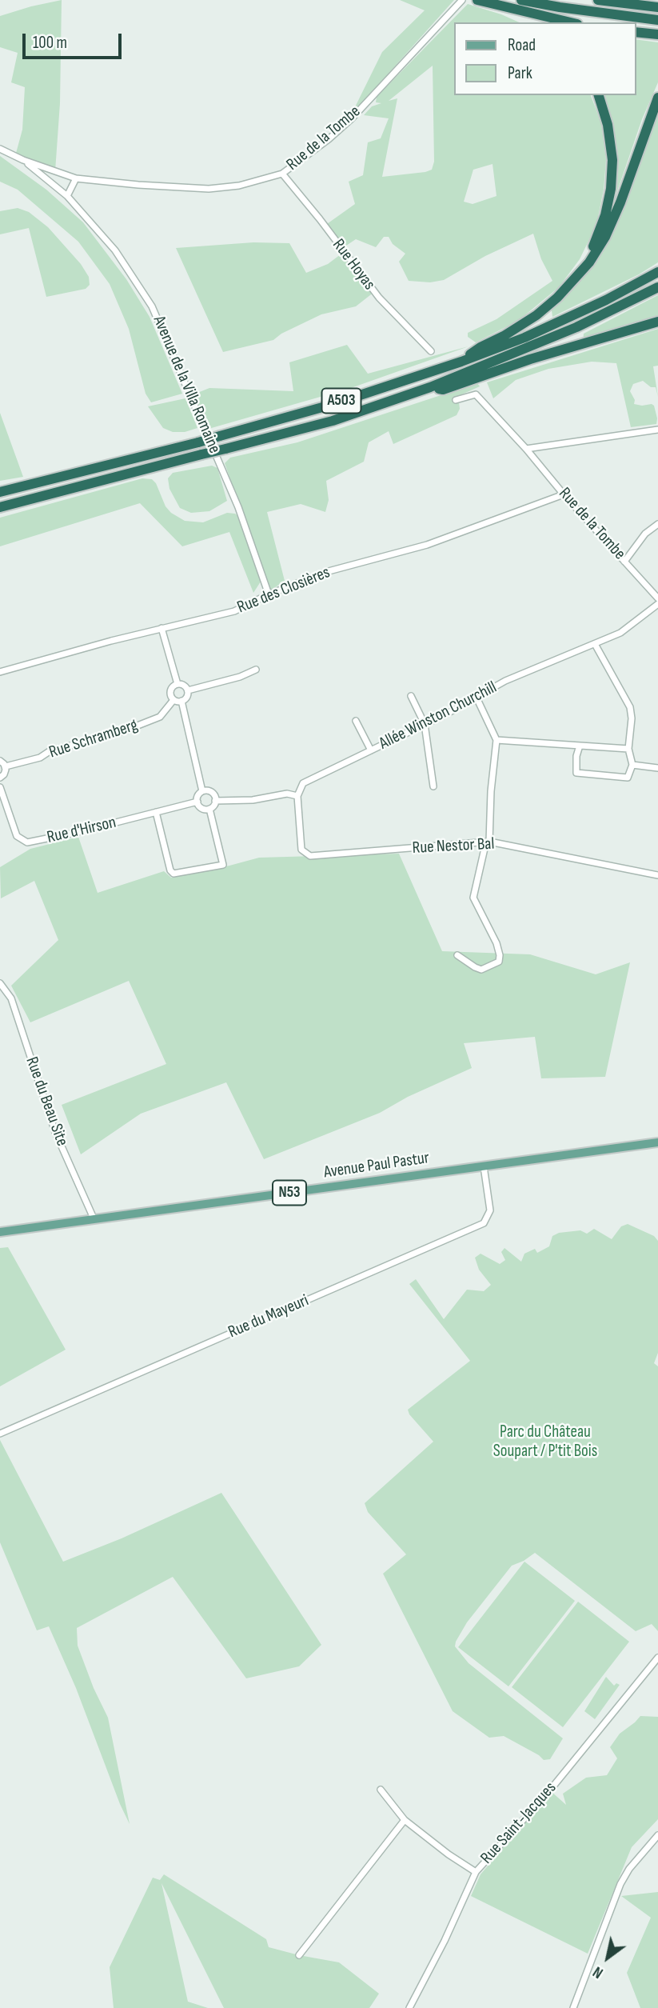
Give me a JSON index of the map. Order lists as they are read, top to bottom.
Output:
{
  "streets": {
    "highway": ["A503"],
    "main road": ["Avenue Paul Pastur", "N53"],
    "street": [
      "Rue de la Tombe",
      "Rue Hoyas",
      "Avenue de la Villa Romaine",
      "Rue des Closières",
      "Allée Winston Churchill",
      "Rue Schramberg",
      "Rue d'Hirson",
      "Rue Nestor Bal",
      "Rue du Beau Site",
      "Rue du Mayeuri",
      "Rue Saint-Jacques"
    ]
  },
  "crossings": [
    ["Rue de la Tombe", "Rue Hoyas"],
    ["Rue de la Tombe", "Avenue de la Villa Romaine"],
    ["Rue de la Tombe", "Rue des Closières"],
    ["Avenue de la Villa Romaine", "Rue des Closières"],
    ["Allée Winston Churchill", "Rue Nestor Bal"],
    ["Rue du Beau Site", "Avenue Paul Pastur"],
    ["Avenue Paul Pastur", "Rue du Mayeuri"]
  ],
  "parks": ["Parc du Château Soupart / P'tit Bois"],
  "legend": ["Road", "Park"],
  "scale_bar": "100 m",
  "north": "bottom left"
}
